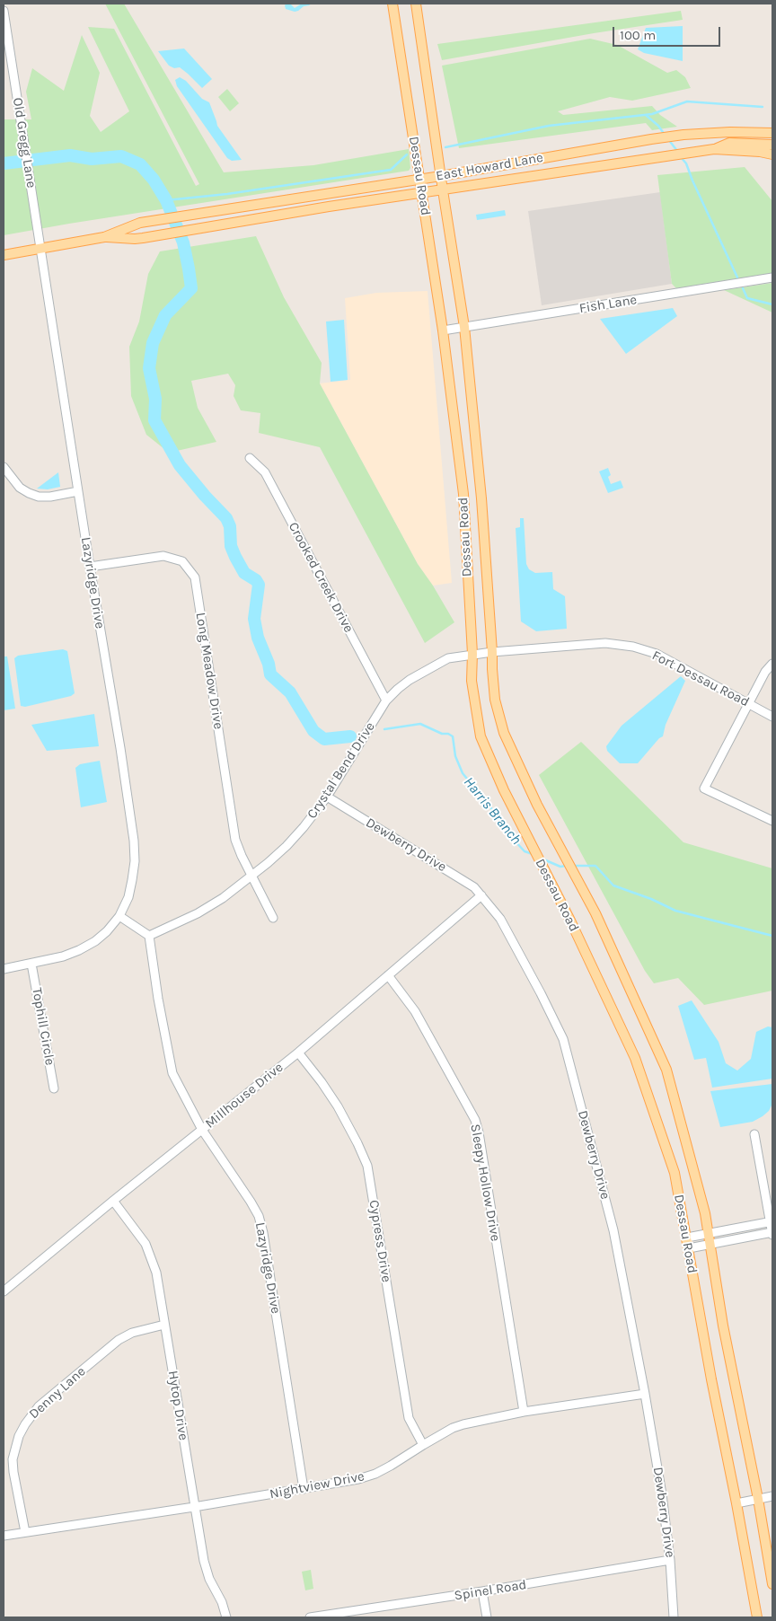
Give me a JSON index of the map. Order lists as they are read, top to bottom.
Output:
{
  "streets": {
    "main road": ["East Howard Lane", "Dessau Road"],
    "street": [
      "Old Gregg Lane",
      "Fish Lane",
      "Crooked Creek Drive",
      "Lazyridge Drive",
      "Long Meadow Drive",
      "Fort Dessau Road",
      "Crystal Bend Drive",
      "Dewberry Drive",
      "Tophill Circle",
      "Millhouse Drive",
      "Sleepy Hollow Drive",
      "Cypress Drive",
      "Denny Lane",
      "Hytop Drive",
      "Nightview Drive",
      "Spinel Road"
    ]
  },
  "crossings": [
    ["Old Gregg Lane", "East Howard Lane"],
    ["Old Gregg Lane", "Lazyridge Drive"],
    ["East Howard Lane", "Dessau Road"],
    ["East Howard Lane", "Lazyridge Drive"],
    ["Dessau Road", "Fish Lane"],
    ["Dessau Road", "Fort Dessau Road"],
    ["Dessau Road", "Crystal Bend Drive"],
    ["Crooked Creek Drive", "Crystal Bend Drive"],
    ["Lazyridge Drive", "Long Meadow Drive"],
    ["Lazyridge Drive", "Crystal Bend Drive"],
    ["Lazyridge Drive", "Millhouse Drive"],
    ["Lazyridge Drive", "Nightview Drive"],
    ["Long Meadow Drive", "Crystal Bend Drive"],
    ["Fort Dessau Road", "Crystal Bend Drive"],
    ["Crystal Bend Drive", "Dewberry Drive"],
    ["Dewberry Drive", "Millhouse Drive"],
    ["Dewberry Drive", "Nightview Drive"],
    ["Dewberry Drive", "Spinel Road"],
    ["Millhouse Drive", "Sleepy Hollow Drive"],
    ["Millhouse Drive", "Cypress Drive"],
    ["Millhouse Drive", "Hytop Drive"],
    ["Sleepy Hollow Drive", "Nightview Drive"],
    ["Cypress Drive", "Nightview Drive"],
    ["Denny Lane", "Hytop Drive"],
    ["Denny Lane", "Nightview Drive"],
    ["Hytop Drive", "Nightview Drive"]
  ],
  "water": ["Harris Branch"],
  "scale_bar": "100 m"
}
